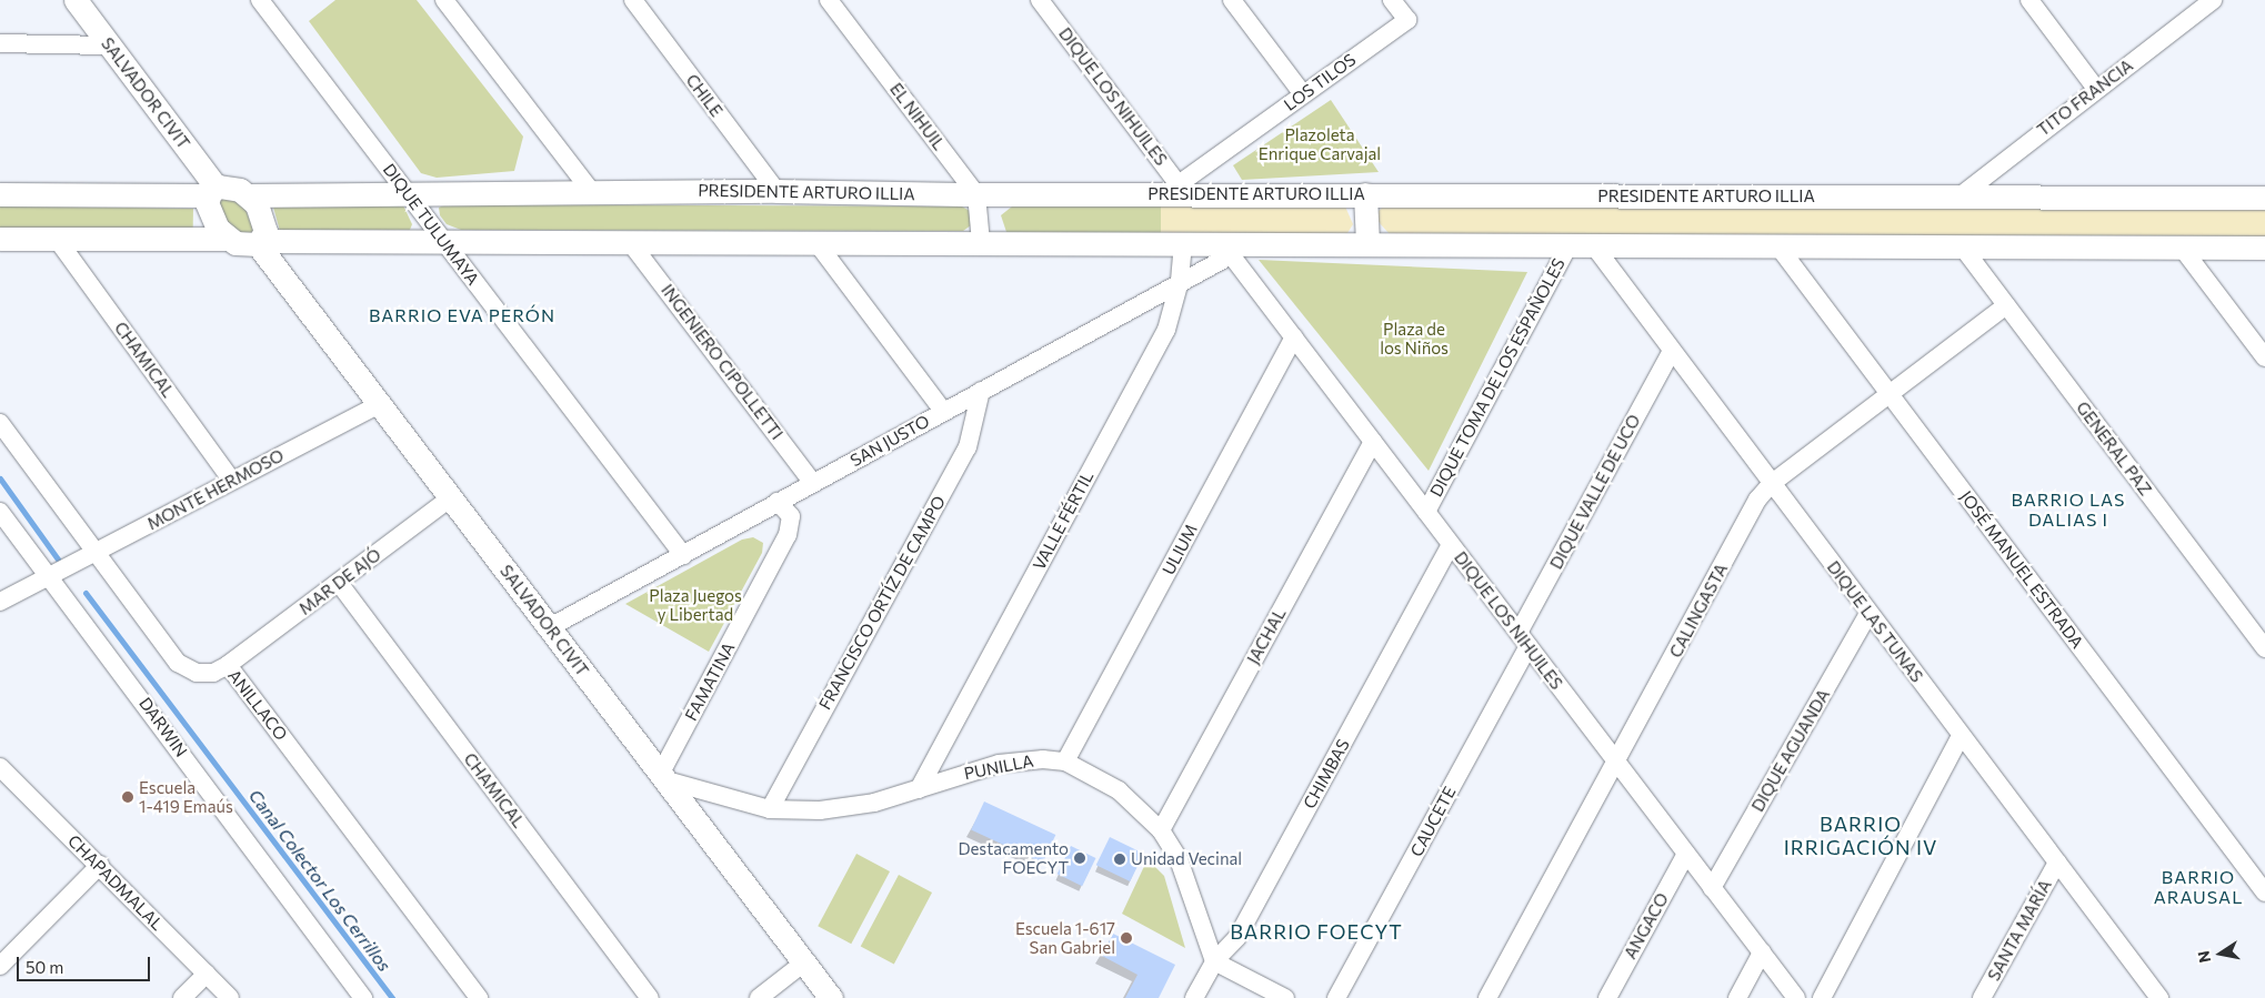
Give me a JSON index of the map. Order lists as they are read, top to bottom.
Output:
{
  "streets": {
    "street": [
      "LOS TILOS",
      "SALVADOR CIVIT",
      "CHILE",
      "DIQUE LOS NIHUILES",
      "TITO FRANCIA",
      "EL NIHUIL",
      "PRESIDENTE ARTURO ILLIA",
      "DIQUE TULUMAYA",
      "CHAMICAL",
      "INGENIERO CIPOLLETTI",
      "DIQUE TOMA DE LOS ESPAÑOLES",
      "SAN JUSTO",
      "GENERAL PAZ",
      "MONTE HERMOSO",
      "DIQUE VALLE DE UCO",
      "VALLE FÉRTIL",
      "ULIUM",
      "JOSÉ MANUEL ESTRADA",
      "MAR DE AJÓ",
      "FRANCISCO ORTÍZ DE CAMPO",
      "CALINGASTA",
      "DIQUE LAS TUNAS",
      "JACHAL",
      "FAMATINA",
      "ANILLACO",
      "DARWIN",
      "DIQUE AGUANDA",
      "PUNILLA",
      "CHIMBAS",
      "CAUCETE",
      "CHAPADMALAL",
      "ANGACO",
      "SANTA MARÍA"
    ]
  },
  "crossings": [
    ["LOS TILOS", "DIQUE LOS NIHUILES"],
    ["LOS TILOS", "PRESIDENTE ARTURO ILLIA"],
    ["SALVADOR CIVIT", "PRESIDENTE ARTURO ILLIA"],
    ["SALVADOR CIVIT", "SAN JUSTO"],
    ["SALVADOR CIVIT", "MONTE HERMOSO"],
    ["SALVADOR CIVIT", "MAR DE AJÓ"],
    ["SALVADOR CIVIT", "FAMATINA"],
    ["SALVADOR CIVIT", "PUNILLA"],
    ["CHILE", "PRESIDENTE ARTURO ILLIA"],
    ["DIQUE LOS NIHUILES", "PRESIDENTE ARTURO ILLIA"],
    ["DIQUE LOS NIHUILES", "DIQUE TOMA DE LOS ESPAÑOLES"],
    ["DIQUE LOS NIHUILES", "SAN JUSTO"],
    ["DIQUE LOS NIHUILES", "DIQUE VALLE DE UCO"],
    ["DIQUE LOS NIHUILES", "ULIUM"],
    ["DIQUE LOS NIHUILES", "CALINGASTA"],
    ["DIQUE LOS NIHUILES", "JACHAL"],
    ["DIQUE LOS NIHUILES", "DIQUE AGUANDA"],
    ["DIQUE LOS NIHUILES", "CHIMBAS"],
    ["DIQUE LOS NIHUILES", "CAUCETE"],
    ["DIQUE LOS NIHUILES", "ANGACO"],
    ["TITO FRANCIA", "PRESIDENTE ARTURO ILLIA"],
    ["EL NIHUIL", "PRESIDENTE ARTURO ILLIA"],
    ["PRESIDENTE ARTURO ILLIA", "DIQUE TULUMAYA"],
    ["DIQUE TULUMAYA", "SAN JUSTO"],
    ["CHAMICAL", "MONTE HERMOSO"],
    ["CHAMICAL", "MAR DE AJÓ"],
    ["INGENIERO CIPOLLETTI", "SAN JUSTO"],
    ["DIQUE TOMA DE LOS ESPAÑOLES", "DIQUE LAS TUNAS"],
    ["SAN JUSTO", "VALLE FÉRTIL"],
    ["SAN JUSTO", "FRANCISCO ORTÍZ DE CAMPO"],
    ["SAN JUSTO", "FAMATINA"],
    ["GENERAL PAZ", "CALINGASTA"],
    ["MONTE HERMOSO", "ANILLACO"],
    ["MONTE HERMOSO", "DARWIN"],
    ["DIQUE VALLE DE UCO", "DIQUE LAS TUNAS"],
    ["DIQUE VALLE DE UCO", "CAUCETE"],
    ["VALLE FÉRTIL", "PUNILLA"],
    ["ULIUM", "PUNILLA"],
    ["JOSÉ MANUEL ESTRADA", "CALINGASTA"],
    ["MAR DE AJÓ", "ANILLACO"],
    ["FRANCISCO ORTÍZ DE CAMPO", "PUNILLA"],
    ["CALINGASTA", "DIQUE LAS TUNAS"],
    ["DIQUE LAS TUNAS", "DIQUE AGUANDA"],
    ["DIQUE LAS TUNAS", "SANTA MARÍA"],
    ["JACHAL", "PUNILLA"],
    ["FAMATINA", "PUNILLA"],
    ["PUNILLA", "CHIMBAS"]
  ],
  "districts": [
    "BARRIO EVA PERÓN",
    "BARRIO LAS DALIAS I",
    "BARRIO IRRIGACIÓN IV",
    "BARRIO ARAUSAL",
    "BARRIO FOECYT"
  ],
  "water": ["Canal Colector Los Cerrillos"],
  "parks": ["Plazoleta Enrique Carvajal", "Plaza de los Niños", "Plaza Juegos y Libertad"],
  "places": [
    "Escuela 1-419 Emaús",
    "Destacamento FOECYT",
    "Unidad Vecinal",
    "Escuela 1-617 San Gabriel"
  ],
  "scale_bar": "50 m",
  "north": "left"
}
